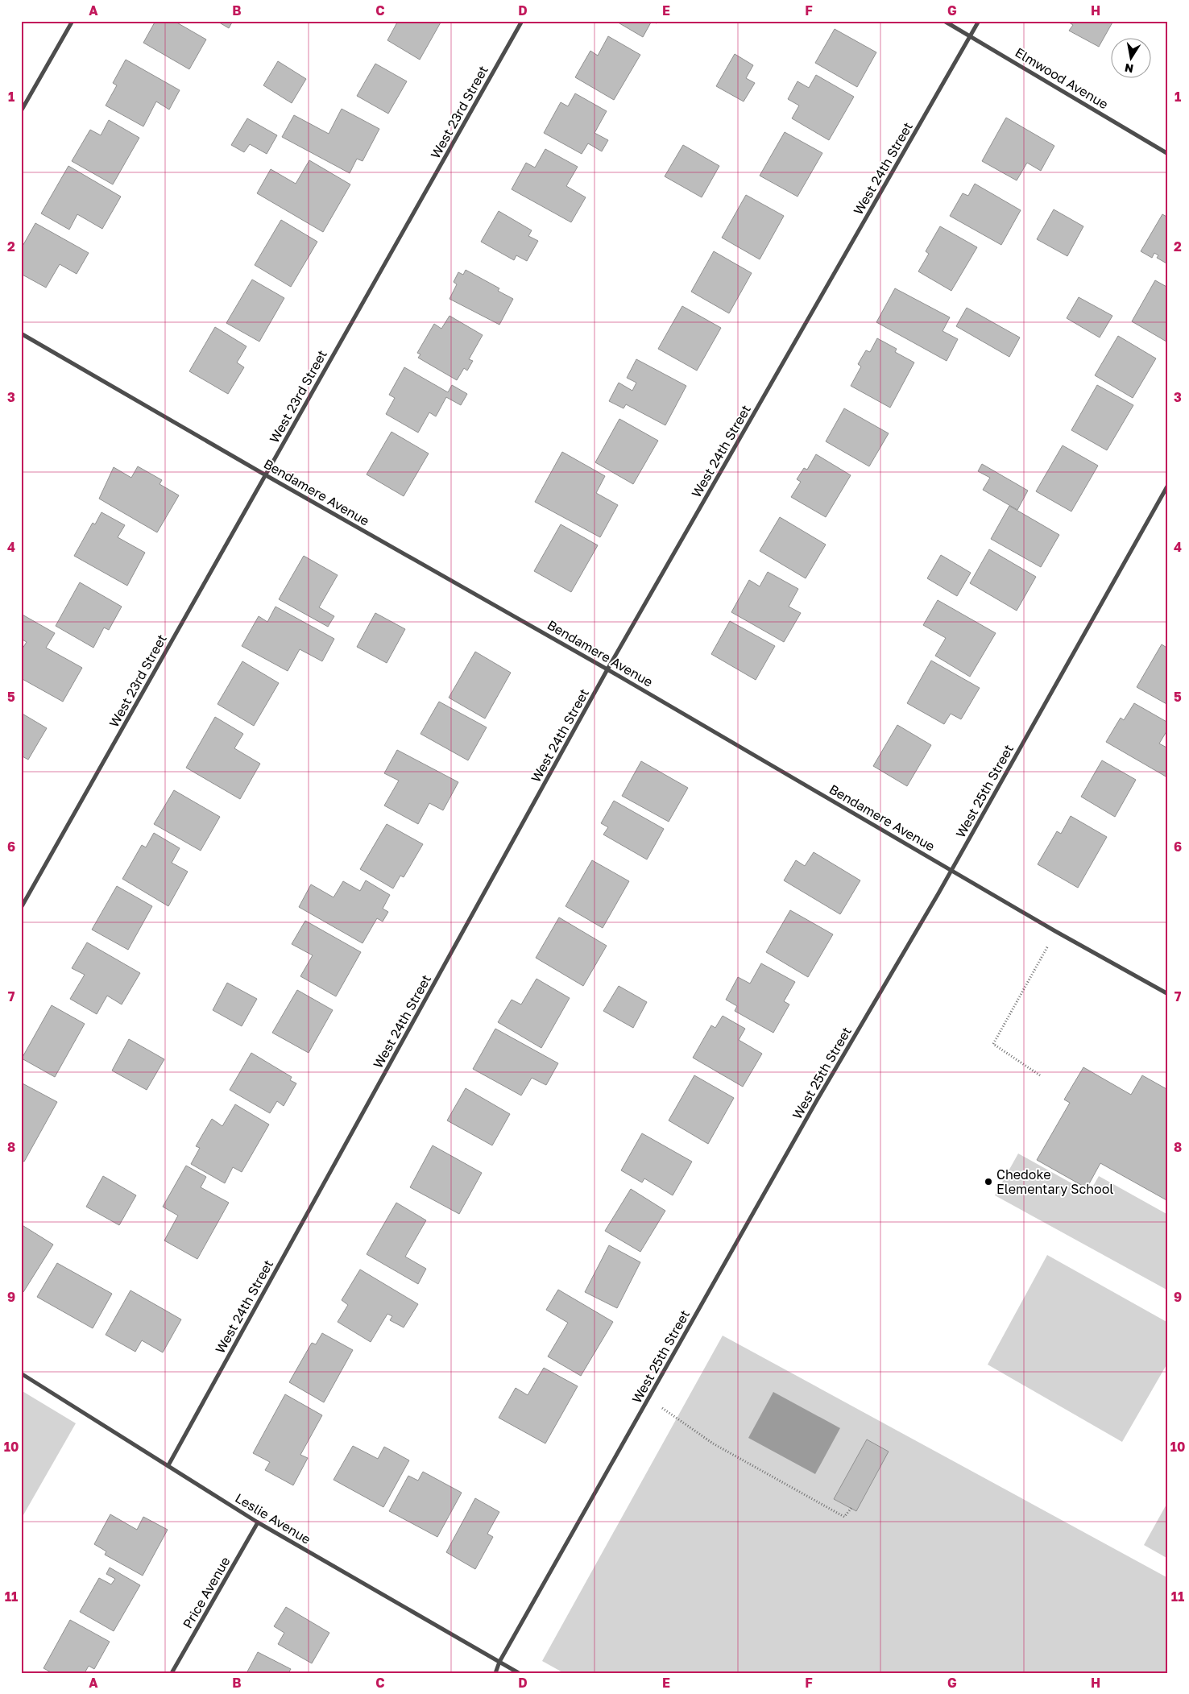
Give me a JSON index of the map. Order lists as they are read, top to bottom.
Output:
{
  "streets": {
    "street": [
      "Elmwood Avenue",
      "West 23rd Street",
      "West 24th Street",
      "Bendamere Avenue",
      "West 25th Street",
      "Leslie Avenue",
      "Price Avenue"
    ]
  },
  "crossings": [
    ["Elmwood Avenue", "West 24th Street"],
    ["West 23rd Street", "Bendamere Avenue"],
    ["West 24th Street", "Bendamere Avenue"],
    ["West 24th Street", "Leslie Avenue"],
    ["Bendamere Avenue", "West 25th Street"],
    ["West 25th Street", "Leslie Avenue"],
    ["Leslie Avenue", "Price Avenue"]
  ],
  "places": ["Chedoke Elementary School"],
  "north": "bottom",
  "grid": {
    "columns": [
      "A",
      "B",
      "C",
      "D",
      "E",
      "F",
      "G",
      "H"
    ],
    "rows": [
      "1",
      "2",
      "3",
      "4",
      "5",
      "6",
      "7",
      "8",
      "9",
      "10",
      "11"
    ]
  }
}
